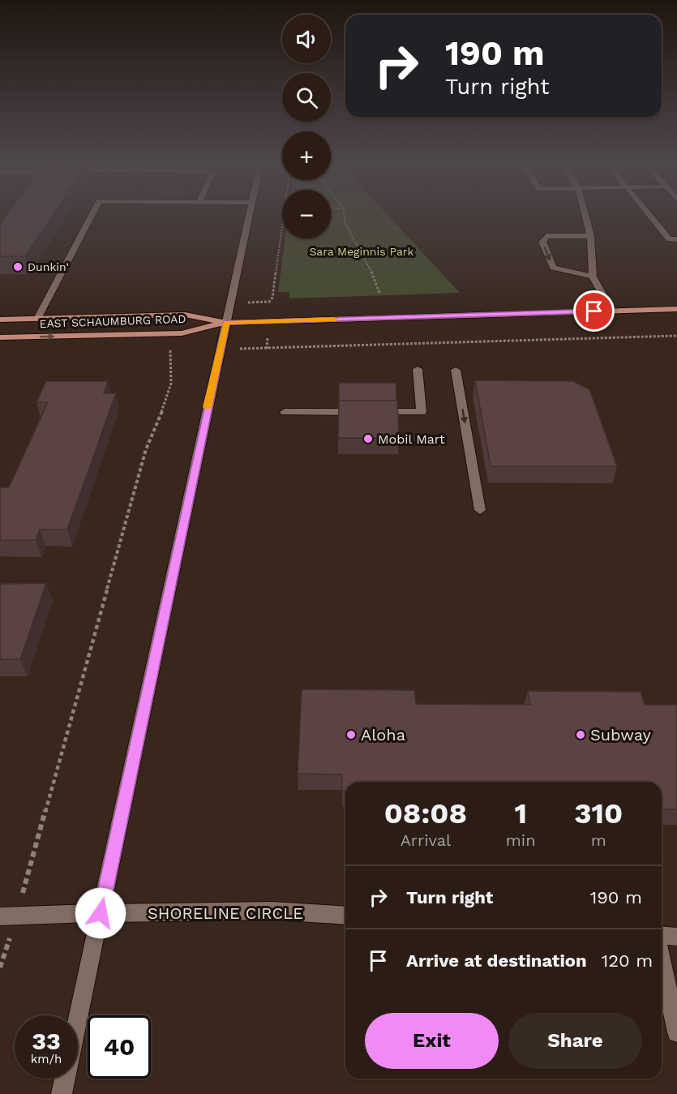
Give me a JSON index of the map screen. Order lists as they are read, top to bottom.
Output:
{
  "streets": {
    "main road": ["EAST SCHAUMBURG ROAD"],
    "street": ["SHORELINE CIRCLE"]
  },
  "parks": ["Sara Meginnis Park"],
  "places": [
    "Dunkin'",
    "Mobil Mart",
    "Aloha",
    "Subway"
  ],
  "page": {
    "map_buttons": ["+", "−"],
    "turn": ["190 m", "Turn right"],
    "eta": [
      "08:08",
      "Arrival",
      "1",
      "min",
      "310",
      "m"
    ],
    "list": [
      {
        "name": "Turn right",
        "value": "190 m"
      },
      {
        "name": "Arrive at destination",
        "value": "120 m"
      }
    ],
    "buttons": ["Exit", "Share"],
    "speed": "33 km/h",
    "limit": "40"
  }
}
